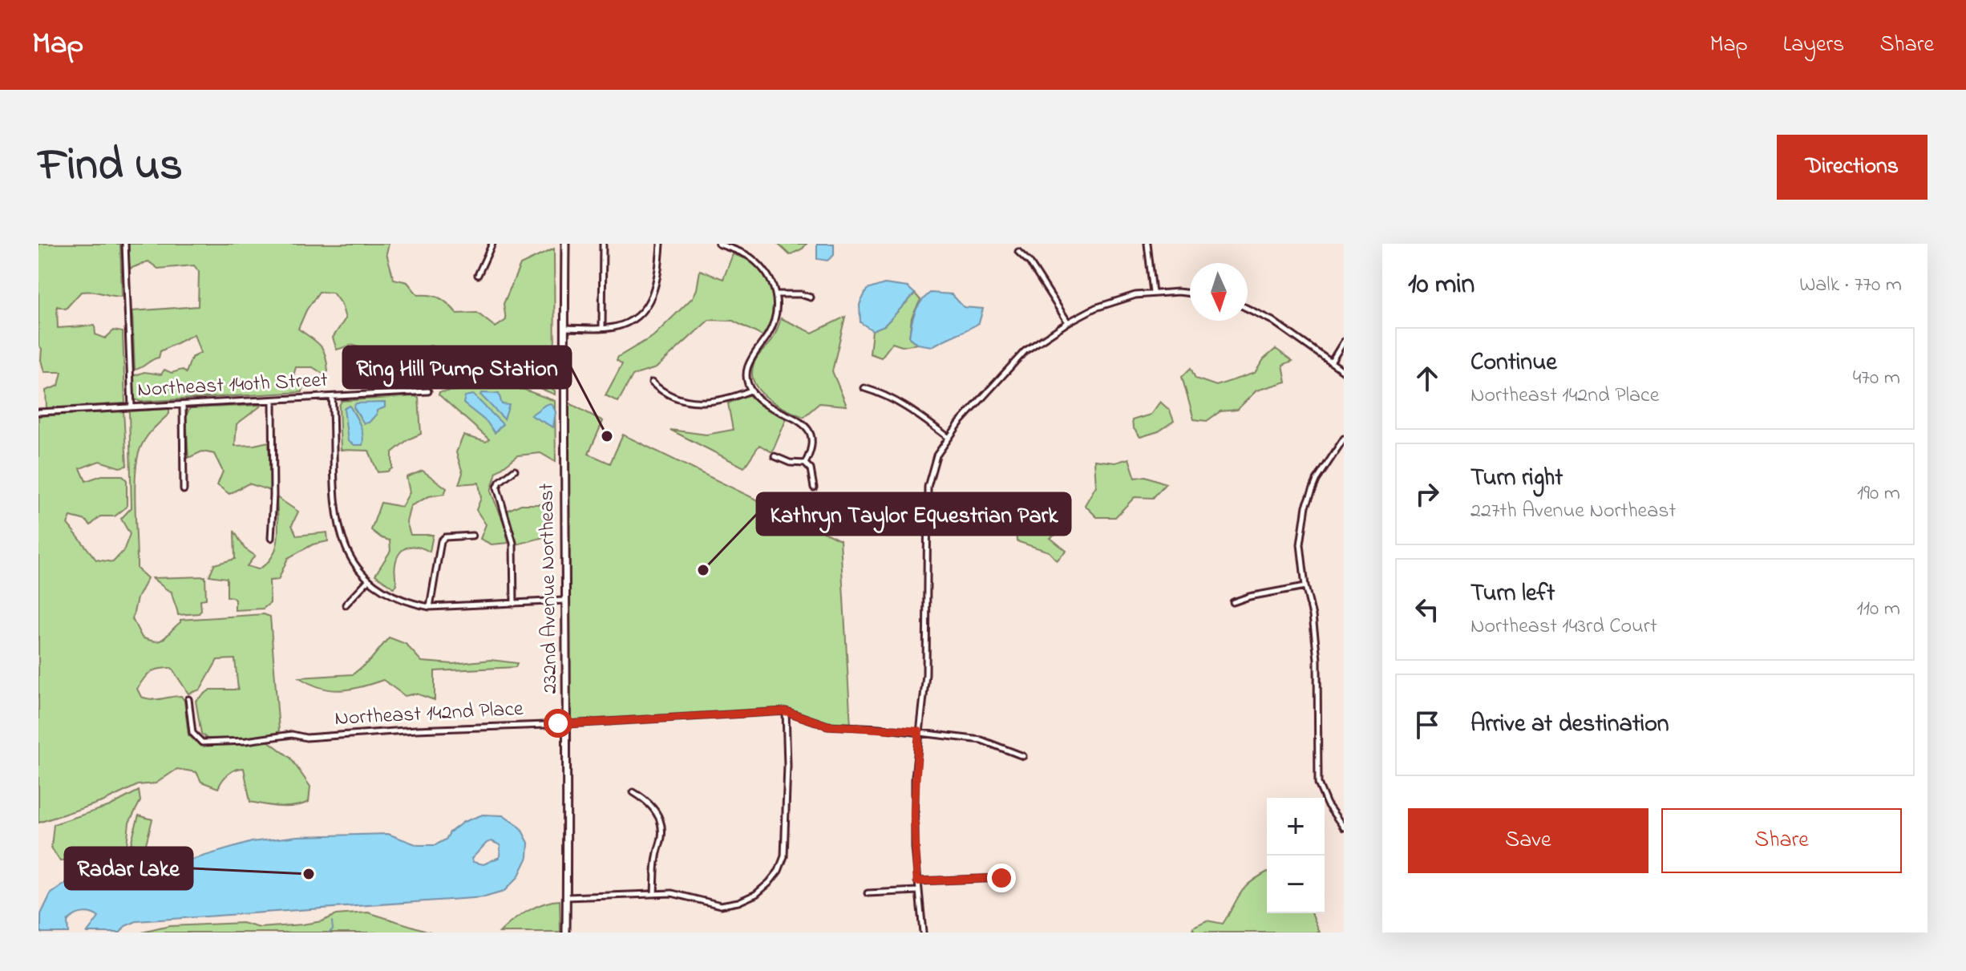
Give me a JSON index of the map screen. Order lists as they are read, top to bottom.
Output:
{
  "streets": {
    "street": ["Northeast 140th Street", "232nd Avenue Northeast", "Northeast 142nd Place"]
  },
  "crossings": [
    ["232nd Avenue Northeast", "Northeast 142nd Place"]
  ],
  "places": ["Ring Hill Pump Station", "Kathryn Taylor Equestrian Park", "Radar Lake"],
  "north": "bottom",
  "page": {
    "header": "Map",
    "nav": ["Map", "Layers", "Share"],
    "title": "Find us",
    "buttons": [
      "Directions",
      ["Save", "Share"]
    ],
    "heading": ["10 min", "Walk · 770 m"],
    "list": [
      ["Continue", "Northeast 142nd Place", "470 m"],
      ["Turn right", "227th Avenue Northeast", "190 m"],
      ["Turn left", "Northeast 143rd Court", "110 m"],
      "Arrive at destination"
    ],
    "map_buttons": ["+", "−"]
  }
}
